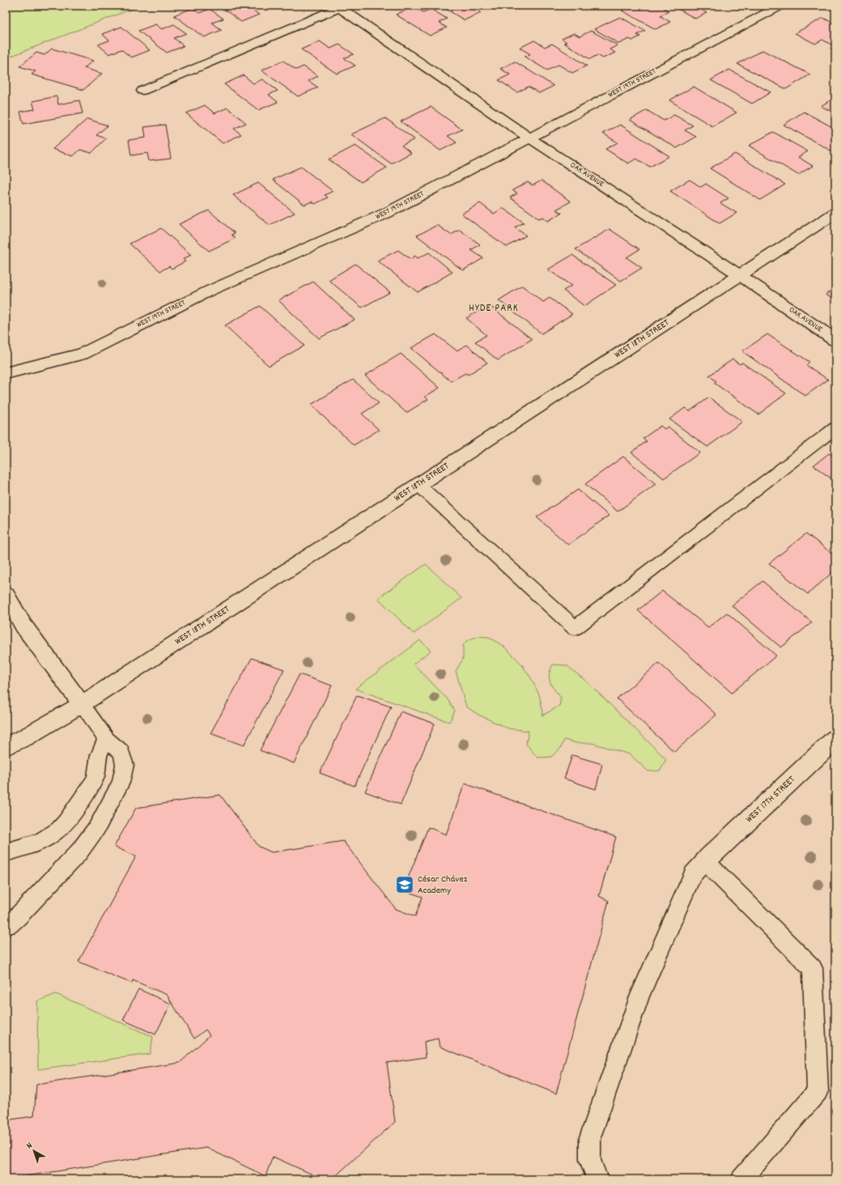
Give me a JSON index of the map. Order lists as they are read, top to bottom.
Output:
{
  "streets": {
    "street": [
      "WEST 19TH STREET",
      "OAK AVENUE",
      "WEST 18TH STREET",
      "WEST 17TH STREET"
    ]
  },
  "crossings": [
    ["WEST 19TH STREET", "OAK AVENUE"],
    ["OAK AVENUE", "WEST 18TH STREET"]
  ],
  "districts": ["HYDE PARK"],
  "places": {
    "school or university": ["César Chávez Academy"]
  },
  "north": "top left"
}
